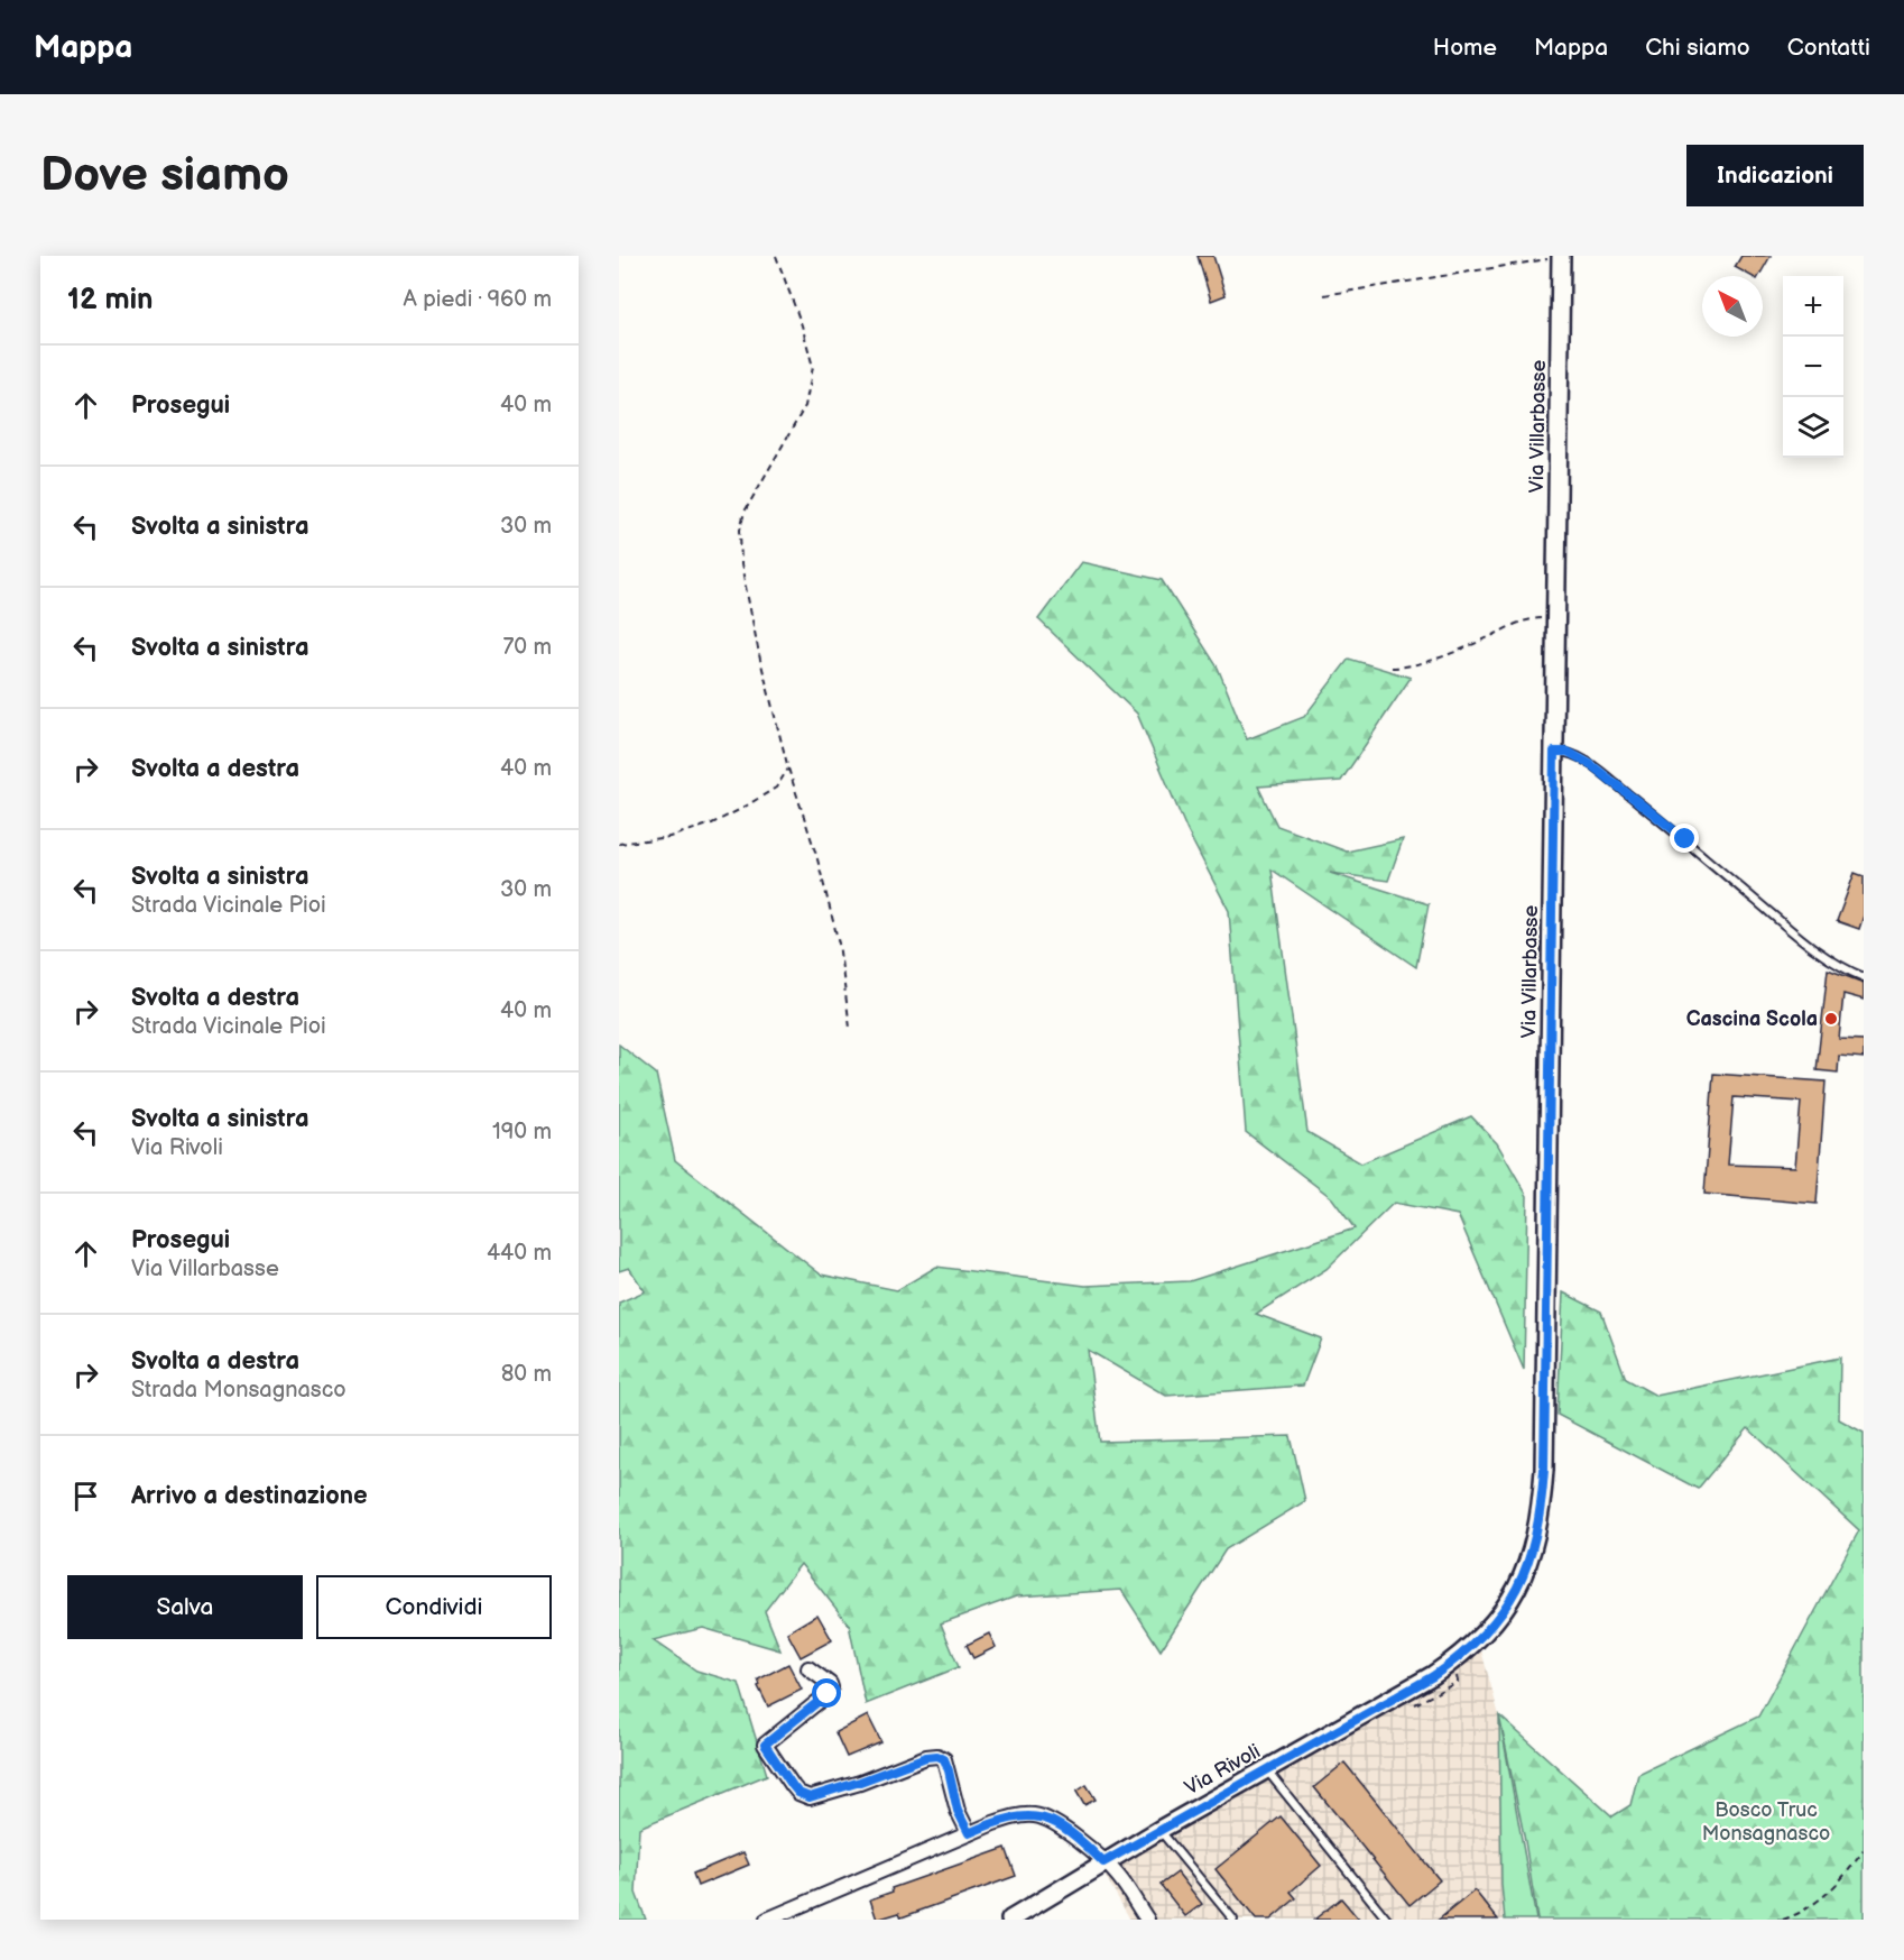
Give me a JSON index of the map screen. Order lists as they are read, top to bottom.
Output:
{
  "streets": {
    "street": ["Via Villarbasse", "Via Rivoli"]
  },
  "crossings": [
    ["Via Villarbasse", "Via Rivoli"]
  ],
  "parks": ["Bosco Truc Monsagnasco"],
  "places": ["Cascina Scola"],
  "north": "top left",
  "page": {
    "header": "Mappa",
    "nav": [
      "Home",
      "Mappa",
      "Chi siamo",
      "Contatti"
    ],
    "buttons": [
      "Indicazioni",
      ["Salva", "Condividi"]
    ],
    "title": "Dove siamo",
    "heading": ["12 min", "A piedi · 960 m"],
    "map_buttons": ["+", "−"],
    "list": [
      ["Prosegui", "40 m"],
      ["Svolta a sinistra", "30 m"],
      ["Svolta a sinistra", "70 m"],
      ["Svolta a destra", "40 m"],
      ["Svolta a sinistra", "Strada Vicinale Pioi", "30 m"],
      ["Svolta a destra", "Strada Vicinale Pioi", "40 m"],
      ["Svolta a sinistra", "Via Rivoli", "190 m"],
      ["Prosegui", "Via Villarbasse", "440 m"],
      ["Svolta a destra", "Strada Monsagnasco", "80 m"],
      "Arrivo a destinazione"
    ]
  }
}
